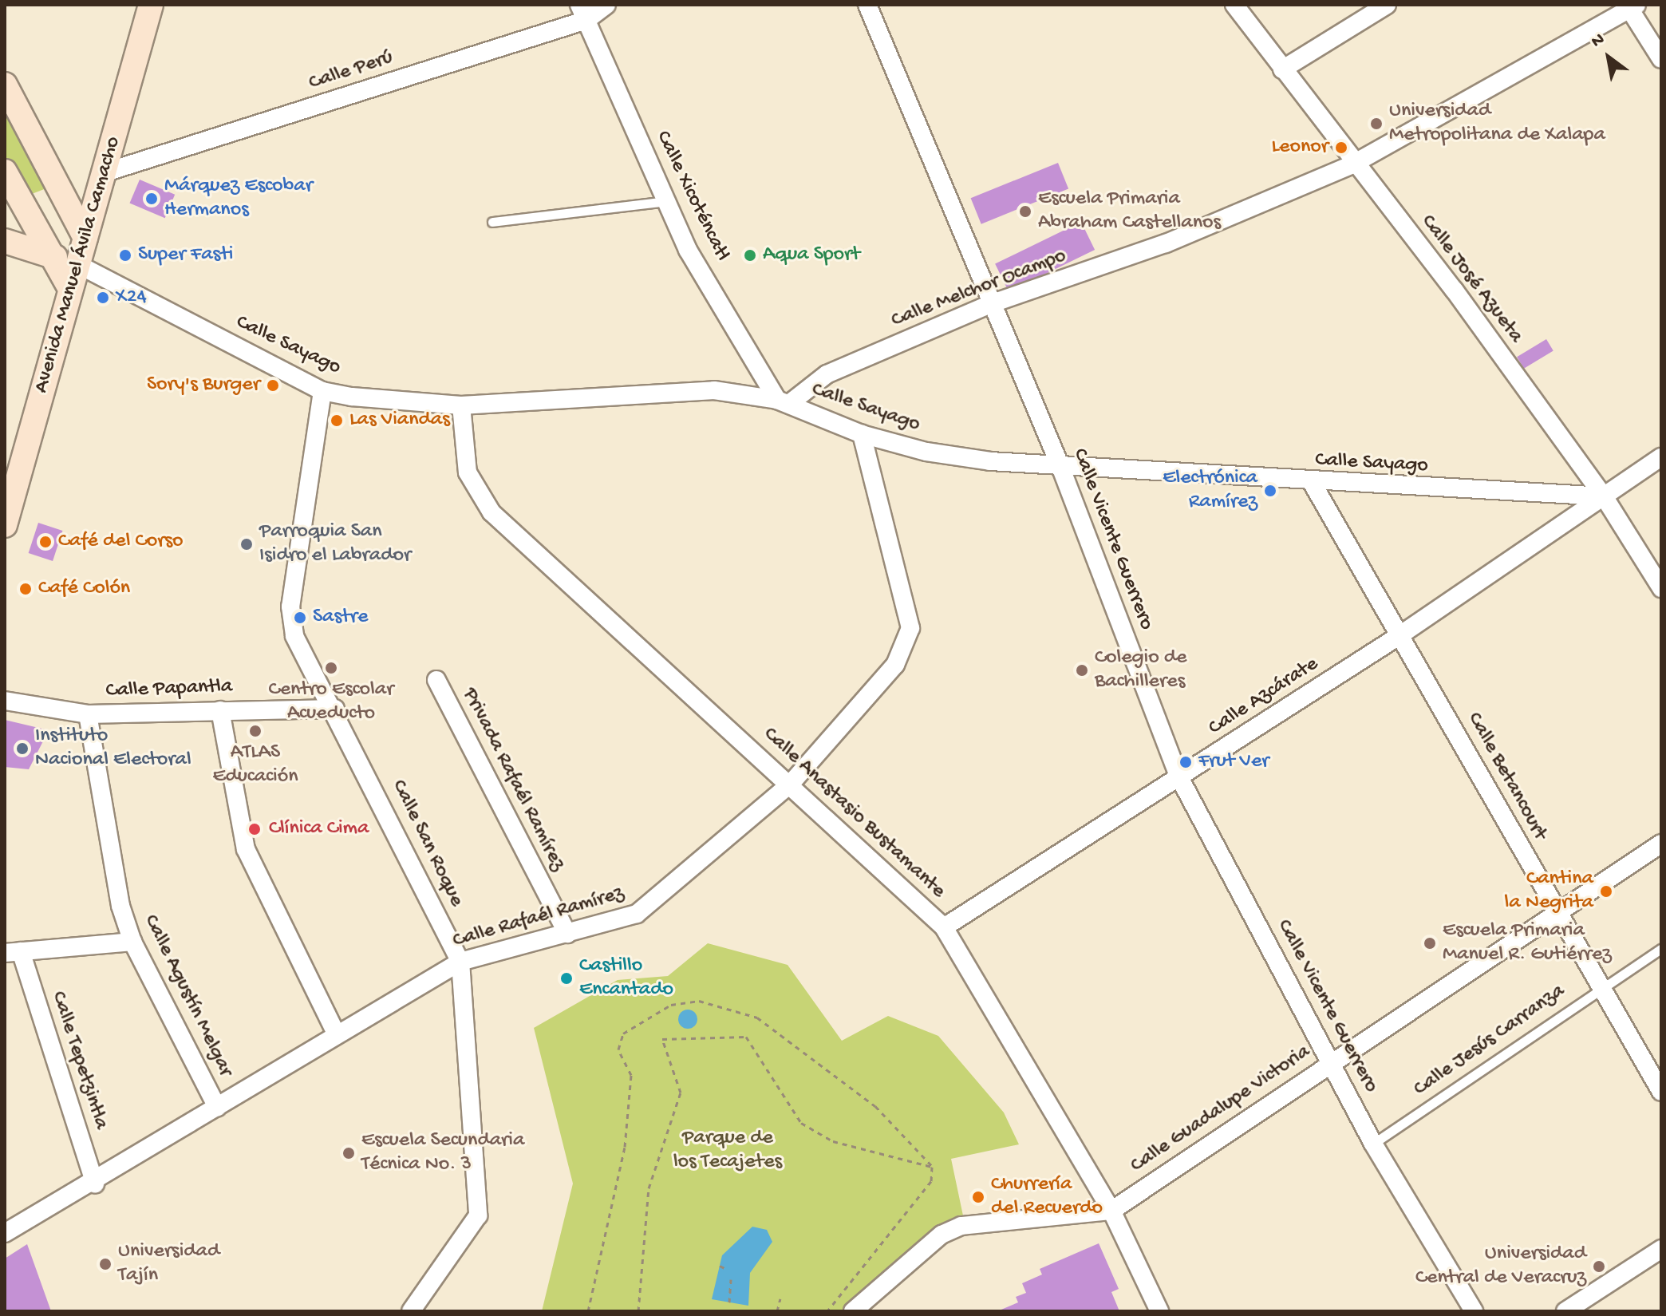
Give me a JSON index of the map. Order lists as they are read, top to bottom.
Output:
{
  "streets": {
    "main road": ["Avenida Manuel Ávila Camacho"],
    "street": [
      "Calle Perú",
      "Calle Xicoténcatl",
      "Calle José Azueta",
      "Calle Melchor Ocampo",
      "Calle Sayago",
      "Calle Vicente Guerrero",
      "Calle Papantla",
      "Calle Azcárate",
      "Calle Betancourt",
      "Privada Rafaél Ramírez",
      "Calle Anastasio Bustamante",
      "Calle San Roque",
      "Calle Rafaél Ramírez",
      "Calle Agustín Melgar",
      "Calle Tepetzintla",
      "Calle Guadalupe Victoria"
    ],
    "lane": ["Calle Jesús Carranza"]
  },
  "crossings": [
    ["Calle Perú", "Calle Xicoténcatl"],
    ["Calle Perú", "Avenida Manuel Ávila Camacho"],
    ["Calle Xicoténcatl", "Calle Melchor Ocampo"],
    ["Calle Xicoténcatl", "Calle Sayago"],
    ["Avenida Manuel Ávila Camacho", "Calle Sayago"],
    ["Calle José Azueta", "Calle Melchor Ocampo"],
    ["Calle José Azueta", "Calle Sayago"],
    ["Calle José Azueta", "Calle Azcárate"],
    ["Calle Melchor Ocampo", "Calle Sayago"],
    ["Calle Melchor Ocampo", "Calle Vicente Guerrero"],
    ["Calle Sayago", "Calle Vicente Guerrero"],
    ["Calle Sayago", "Calle Azcárate"],
    ["Calle Sayago", "Calle Betancourt"],
    ["Calle Sayago", "Calle Anastasio Bustamante"],
    ["Calle Sayago", "Calle San Roque"],
    ["Calle Sayago", "Calle Rafaél Ramírez"],
    ["Calle Vicente Guerrero", "Calle Azcárate"],
    ["Calle Vicente Guerrero", "Calle Jesús Carranza"],
    ["Calle Vicente Guerrero", "Calle Guadalupe Victoria"],
    ["Calle Papantla", "Calle San Roque"],
    ["Calle Papantla", "Calle Agustín Melgar"],
    ["Calle Azcárate", "Calle Betancourt"],
    ["Calle Azcárate", "Calle Anastasio Bustamante"],
    ["Calle Betancourt", "Calle Jesús Carranza"],
    ["Calle Betancourt", "Calle Guadalupe Victoria"],
    ["Privada Rafaél Ramírez", "Calle Rafaél Ramírez"],
    ["Calle Anastasio Bustamante", "Calle Rafaél Ramírez"],
    ["Calle Anastasio Bustamante", "Calle Guadalupe Victoria"],
    ["Calle San Roque", "Calle Rafaél Ramírez"],
    ["Calle Rafaél Ramírez", "Calle Agustín Melgar"],
    ["Calle Rafaél Ramírez", "Calle Tepetzintla"]
  ],
  "parks": ["Parque de los Tecajetes"],
  "places": [
    "Universidad Metropolitana de Xalapa",
    "Leonor",
    "Márquez Escobar Hermanos",
    "Escuela Primaria Abraham Castellanos",
    "Super Fasti",
    "Aqua Sport",
    "X24",
    "Sory's Burger",
    "Las Viandas",
    "Electrónica Ramírez",
    "Café del Corso",
    "Parroquia San Isidro el Labrador",
    "Café Colón",
    "Sastre",
    "Centro Escolar Acueducto",
    "Colegio de Bachilleres",
    "ATLAS Educación",
    "Instituto Nacional Electoral",
    "Frut Ver",
    "Clínica Cima",
    "Cantina la Negrita",
    "Escuela Primaria Manuel R. Gutiérrez",
    "Castillo Encantado",
    "Escuela Secundaria Técnica No. 3",
    "Churrería del Recuerdo",
    "Universidad Tajín",
    "Universidad Central de Veracruz"
  ],
  "north": "top left"
}
